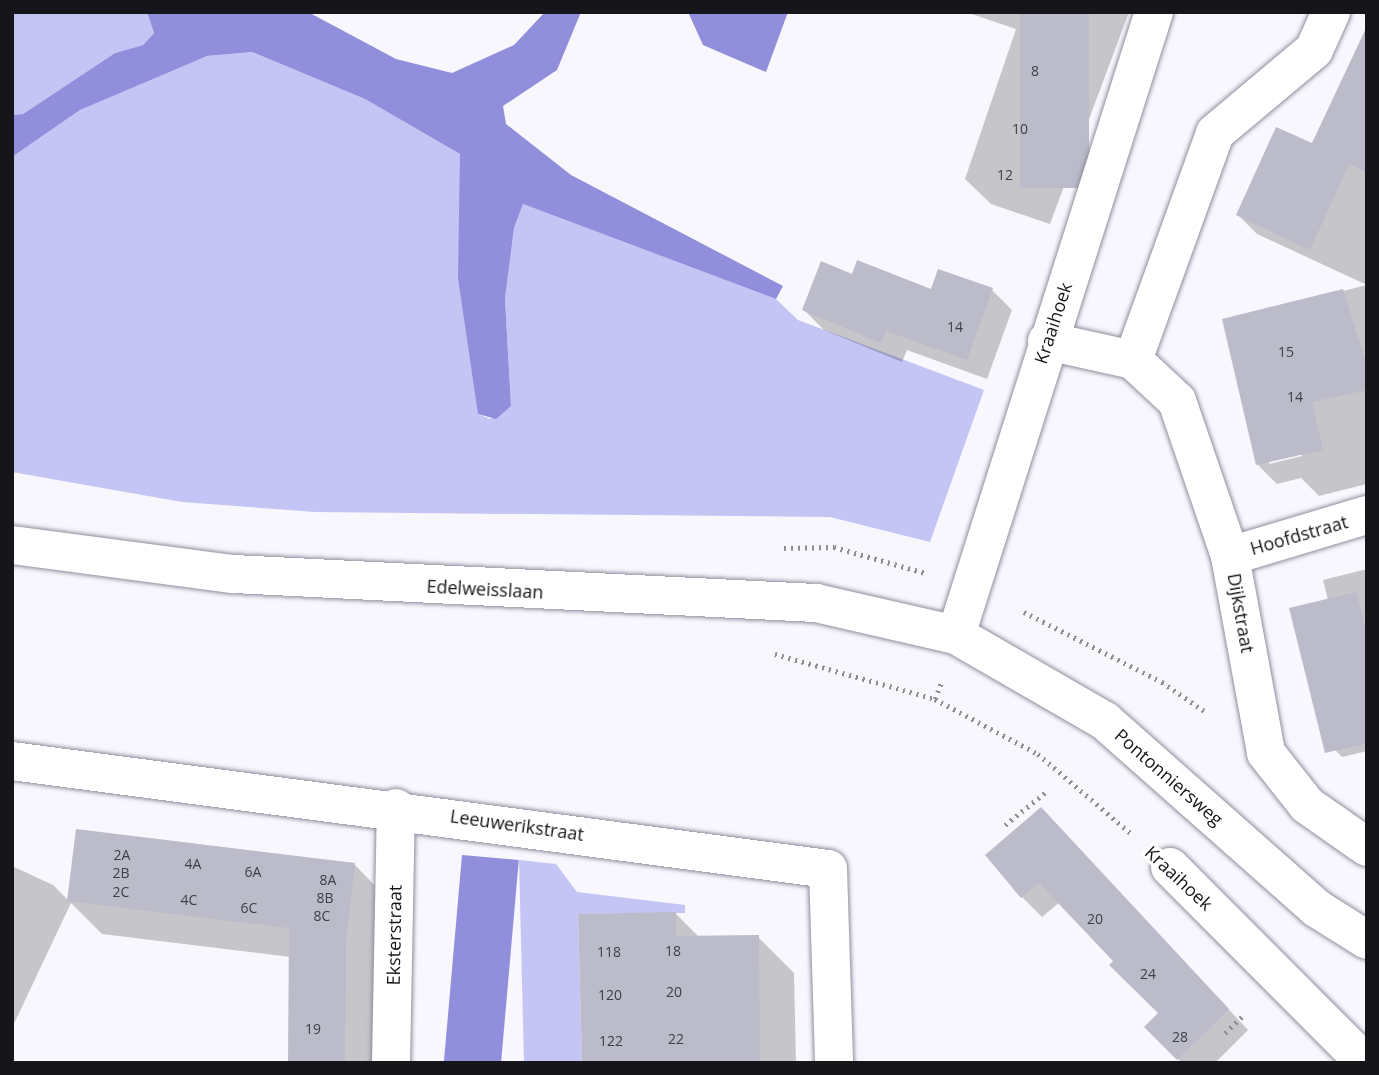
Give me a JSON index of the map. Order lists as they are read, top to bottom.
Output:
{
  "streets": {
    "street": [
      "Kraaihoek",
      "Hoofdstraat",
      "Edelweisslaan",
      "Dijkstraat",
      "Pontonniersweg",
      "Leeuwerikstraat",
      "Eksterstraat"
    ]
  },
  "crossings": [
    ["Kraaihoek", "Edelweisslaan"],
    ["Kraaihoek", "Pontonniersweg"],
    ["Hoofdstraat", "Dijkstraat"],
    ["Edelweisslaan", "Pontonniersweg"],
    ["Leeuwerikstraat", "Eksterstraat"]
  ],
  "house_numbers": [
    "8",
    "10",
    "12",
    "14",
    "15",
    "14",
    "2A",
    "4A",
    "6A",
    "2B",
    "8A",
    "2C",
    "8B",
    "4C",
    "6C",
    "8C",
    "20",
    "18",
    "118",
    "24",
    "20",
    "120",
    "19",
    "28",
    "22",
    "122"
  ]
}
